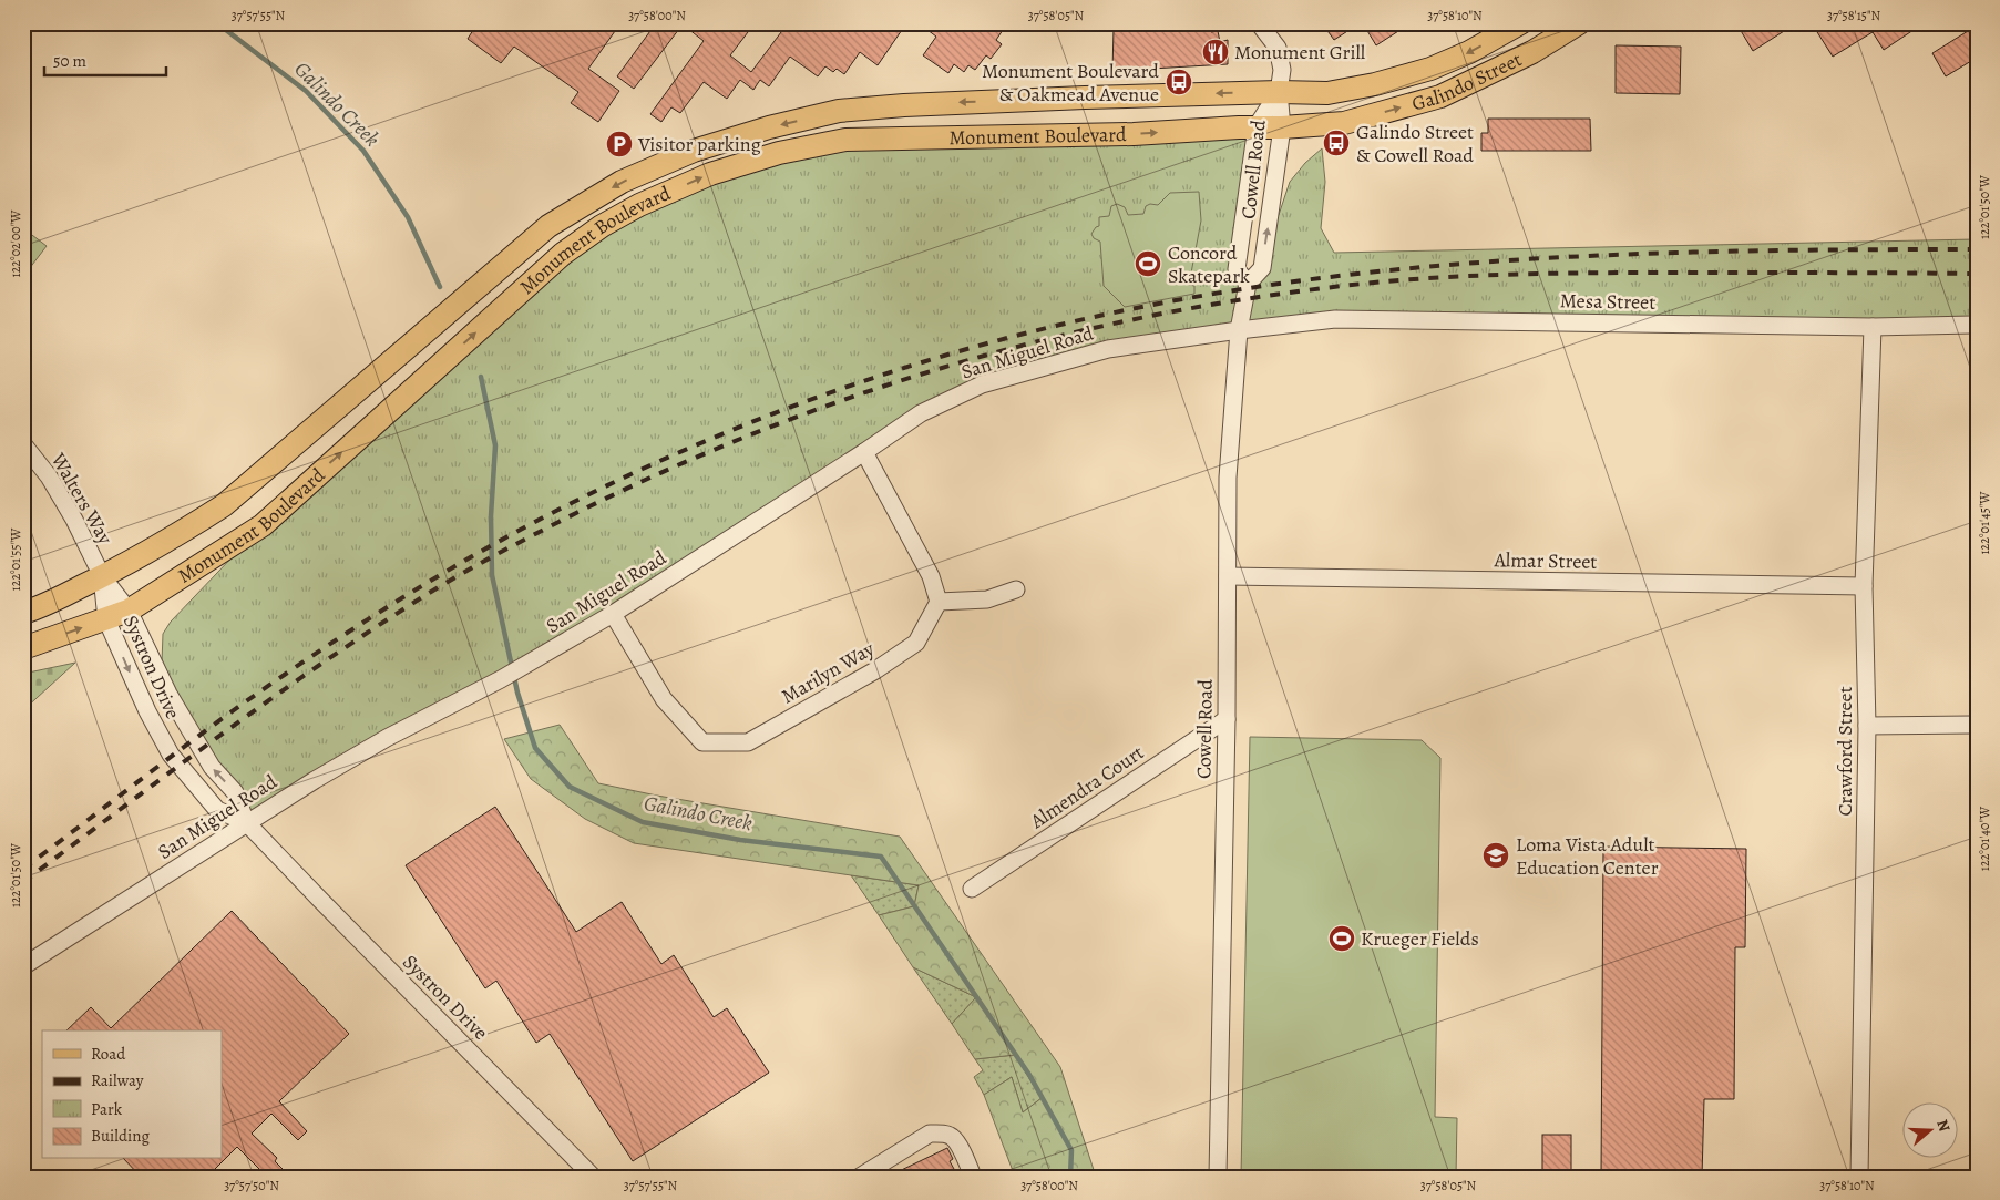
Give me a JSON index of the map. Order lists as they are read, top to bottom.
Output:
{
  "streets": {
    "main road": ["Galindo Street", "Monument Boulevard"],
    "street": [
      "Cowell Road",
      "Mesa Street",
      "San Miguel Road",
      "Walters Way",
      "Almar Street",
      "Systron Drive",
      "Marilyn Way",
      "Crawford Street",
      "Almendra Court"
    ]
  },
  "crossings": [
    ["Galindo Street", "Monument Boulevard"],
    ["Galindo Street", "Cowell Road"],
    ["Monument Boulevard", "Cowell Road"],
    ["Monument Boulevard", "Walters Way"],
    ["Monument Boulevard", "Systron Drive"],
    ["Cowell Road", "Mesa Street"],
    ["Cowell Road", "San Miguel Road"],
    ["Cowell Road", "Almar Street"],
    ["Cowell Road", "Almendra Court"],
    ["Mesa Street", "San Miguel Road"],
    ["Mesa Street", "Crawford Street"],
    ["San Miguel Road", "Systron Drive"],
    ["San Miguel Road", "Marilyn Way"],
    ["Walters Way", "Systron Drive"],
    ["Almar Street", "Crawford Street"]
  ],
  "water": ["Galindo Creek"],
  "places": {
    "restaurant": ["Monument Grill"],
    "bus stop": ["Monument Boulevard & Oakmead Avenue", "Galindo Street & Cowell Road"],
    "parking": ["Visitor parking"],
    "sports": ["Concord Skatepark", "Krueger Fields"],
    "school or university": ["Loma Vista Adult Education Center"]
  },
  "legend": [
    "Road",
    "Railway",
    "Park",
    "Building"
  ],
  "scale_bar": "50 m",
  "north": "right",
  "coordinates": [
    "37°57'55\"N",
    "37°58'00\"N",
    "37°58'05\"N",
    "37°58'10\"N",
    "37°58'15\"N",
    "122°01'50\"W",
    "122°02'00\"W",
    "122°01'45\"W",
    "122°01'55\"W",
    "122°01'40\"W",
    "37°57'50\"N"
  ]
}
